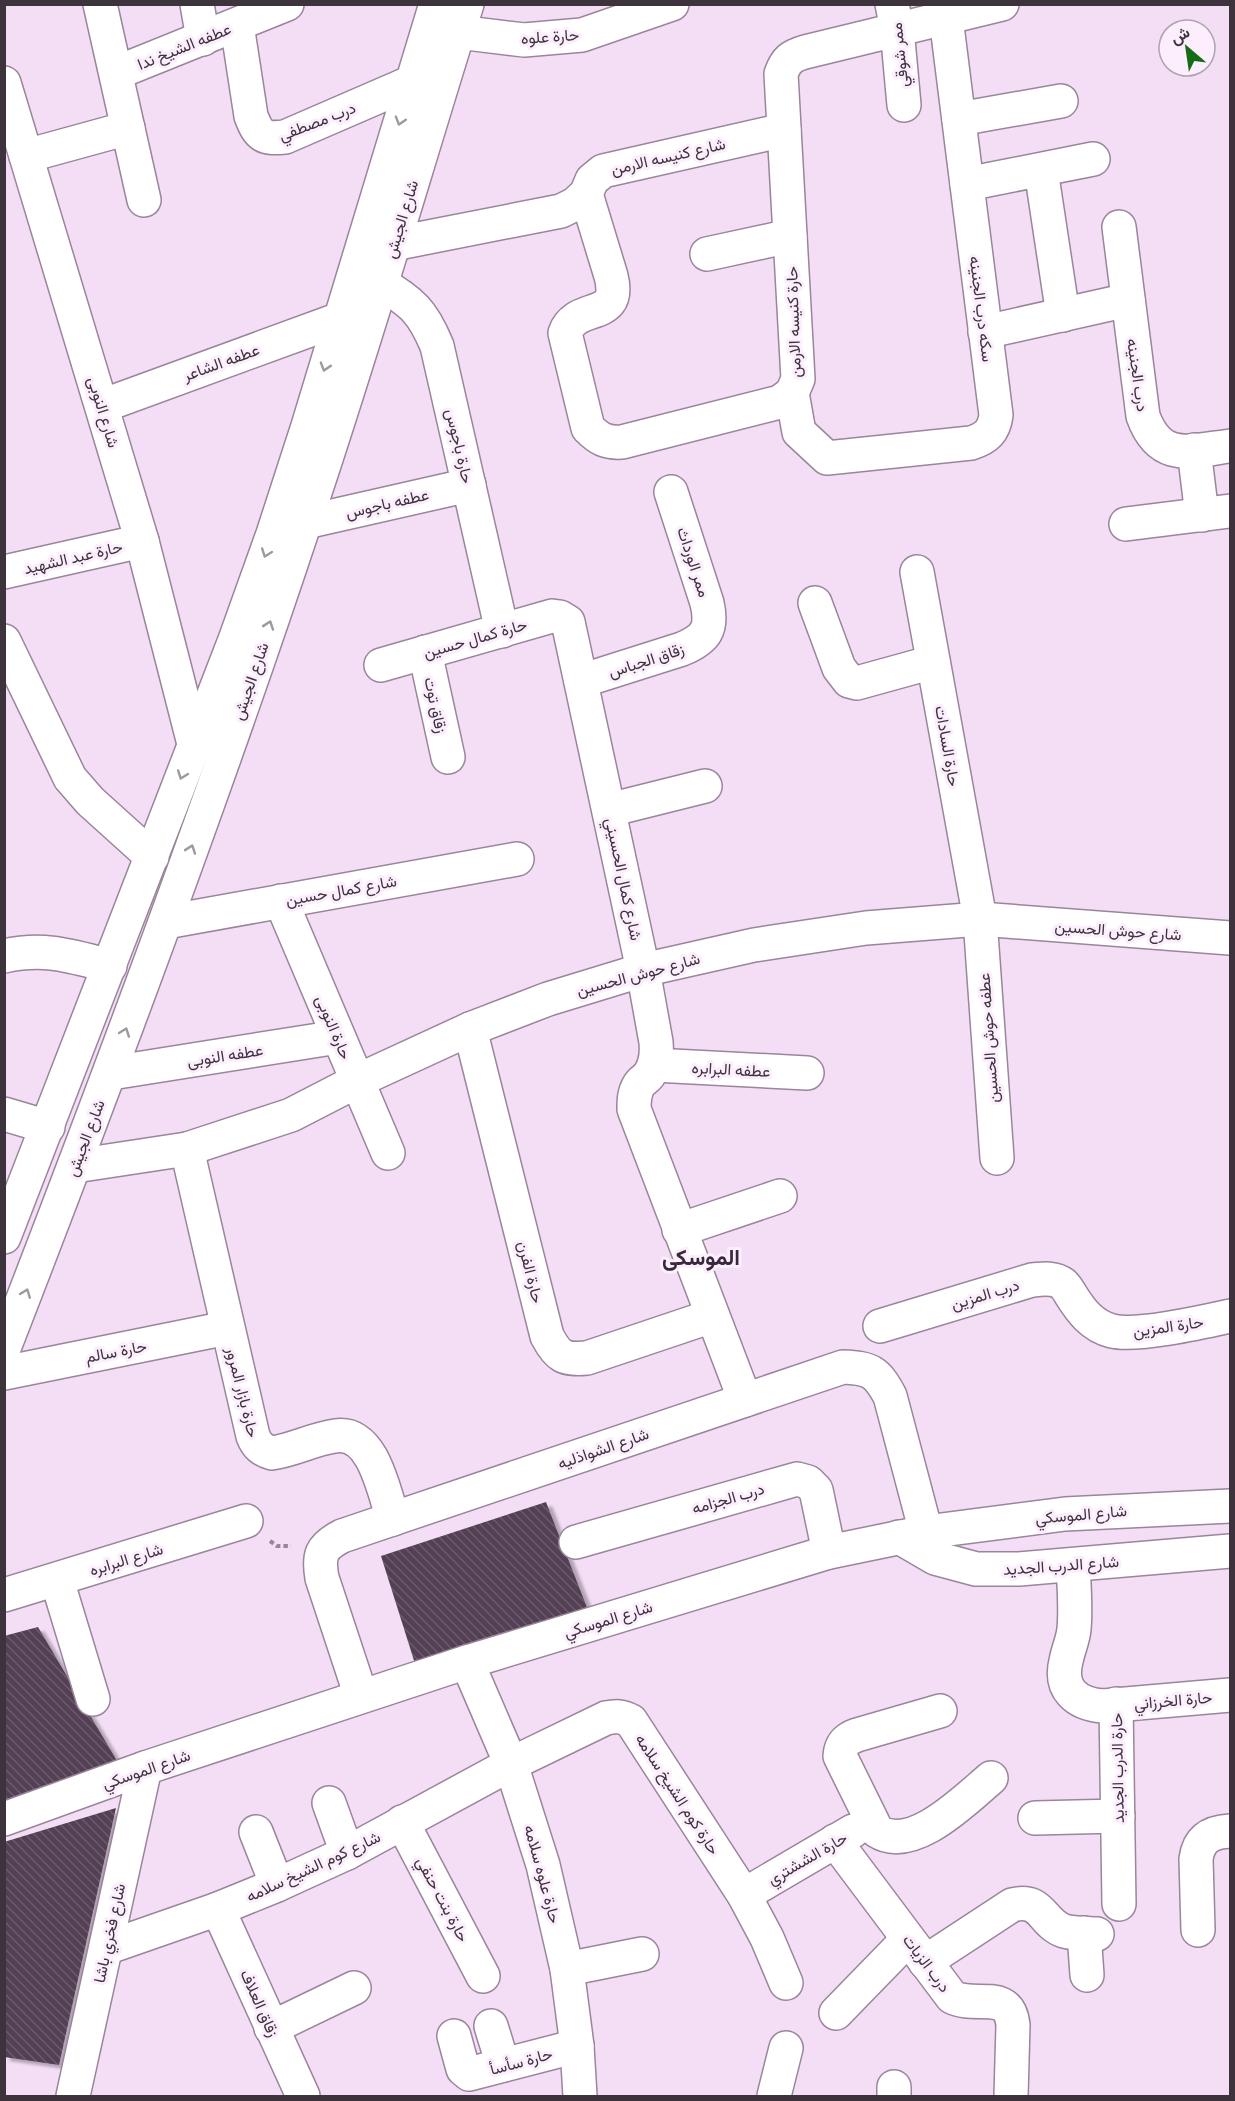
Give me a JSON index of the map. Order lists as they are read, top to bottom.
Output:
{
  "streets": {
    "street": [
      "حارة علوه",
      "عطفه الشيخ ندا",
      "ممر شوقي",
      "درب مصطفي",
      "شارع كنيسه الارمن",
      "شارع الجيش",
      "سكه درب الجنينه",
      "حارة كنيسه الارمن",
      "عطفه الشاعر",
      "درب الجنينه",
      "شارع النوبى",
      "حارة باجوس",
      "عطفه باجوس",
      "حارة عبد الشهيد",
      "ممر الورداث",
      "حارة كمال حسين",
      "زقاق الجباس",
      "زقاق توت",
      "حارة السادات",
      "شارع كمال الحسيني",
      "شارع كمال حسين",
      "شارع حوش الحسين",
      "حارة النوبى",
      "عطفه حوش الحسين",
      "عطفه النوبى",
      "عطفه البرابره",
      "حارة الفرن",
      "درب المزين",
      "حارة المزين",
      "حارة سالم",
      "حارة بازار المرور",
      "شارع الشواذليه",
      "درب الجزامه",
      "شارع الموسكي",
      "شارع البرابره",
      "شارع الدرب الجديد",
      "حارة الخرزاني",
      "حارة الدرب الجديد",
      "حارة كوم الشيخ سلامه",
      "حارة الششتري",
      "شارع كوم الشيخ سلامه",
      "حارة علوه سلامه",
      "حارة بنت حنفي",
      "شارع فخري باشا",
      "درب الزيات",
      "زقاق العلاف",
      "حارة سأسأ"
    ]
  },
  "crossings": [
    ["حارة علوه", "شارع الجيش"],
    ["عطفه الشيخ ندا", "درب مصطفي"],
    ["ممر شوقي", "حارة كنيسه الارمن"],
    ["درب مصطفي", "شارع الجيش"],
    ["شارع كنيسه الارمن", "شارع الجيش"],
    ["شارع كنيسه الارمن", "حارة كنيسه الارمن"],
    ["شارع الجيش", "عطفه الشاعر"],
    ["شارع الجيش", "شارع النوبى"],
    ["شارع الجيش", "حارة باجوس"],
    ["شارع الجيش", "عطفه باجوس"],
    ["شارع الجيش", "شارع كمال حسين"],
    ["شارع الجيش", "شارع حوش الحسين"],
    ["شارع الجيش", "عطفه النوبى"],
    ["سكه درب الجنينه", "حارة كنيسه الارمن"],
    ["عطفه الشاعر", "شارع النوبى"],
    ["شارع النوبى", "حارة عبد الشهيد"],
    ["حارة باجوس", "عطفه باجوس"],
    ["حارة باجوس", "حارة كمال حسين"],
    ["ممر الورداث", "زقاق الجباس"],
    ["حارة كمال حسين", "زقاق توت"],
    ["حارة كمال حسين", "شارع كمال الحسيني"],
    ["زقاق الجباس", "شارع كمال الحسيني"],
    ["حارة السادات", "شارع حوش الحسين"],
    ["حارة السادات", "عطفه حوش الحسين"],
    ["شارع كمال الحسيني", "شارع حوش الحسين"],
    ["شارع كمال الحسيني", "عطفه البرابره"],
    ["شارع كمال حسين", "حارة النوبى"],
    ["شارع حوش الحسين", "حارة النوبى"],
    ["شارع حوش الحسين", "عطفه حوش الحسين"],
    ["شارع حوش الحسين", "حارة الفرن"],
    ["شارع حوش الحسين", "حارة بازار المرور"],
    ["حارة النوبى", "عطفه النوبى"],
    ["درب المزين", "حارة المزين"],
    ["حارة سالم", "حارة بازار المرور"],
    ["حارة بازار المرور", "شارع الشواذليه"],
    ["شارع الشواذليه", "شارع الموسكي"],
    ["شارع الشواذليه", "شارع الدرب الجديد"],
    ["درب الجزامه", "شارع الموسكي"],
    ["شارع الموسكي", "شارع الدرب الجديد"],
    ["شارع الموسكي", "حارة علوه سلامه"],
    ["شارع الموسكي", "شارع فخري باشا"],
    ["شارع الدرب الجديد", "حارة الدرب الجديد"],
    ["حارة الخرزاني", "حارة الدرب الجديد"],
    ["حارة كوم الشيخ سلامه", "حارة الششتري"],
    ["حارة كوم الشيخ سلامه", "شارع كوم الشيخ سلامه"],
    ["حارة كوم الشيخ سلامه", "حارة علوه سلامه"],
    ["حارة الششتري", "درب الزيات"],
    ["شارع كوم الشيخ سلامه", "حارة علوه سلامه"],
    ["شارع كوم الشيخ سلامه", "حارة بنت حنفي"],
    ["شارع كوم الشيخ سلامه", "شارع فخري باشا"],
    ["شارع كوم الشيخ سلامه", "زقاق العلاف"],
    ["حارة علوه سلامه", "حارة سأسأ"]
  ],
  "districts": ["الموسكى"],
  "north": "top left"
}
